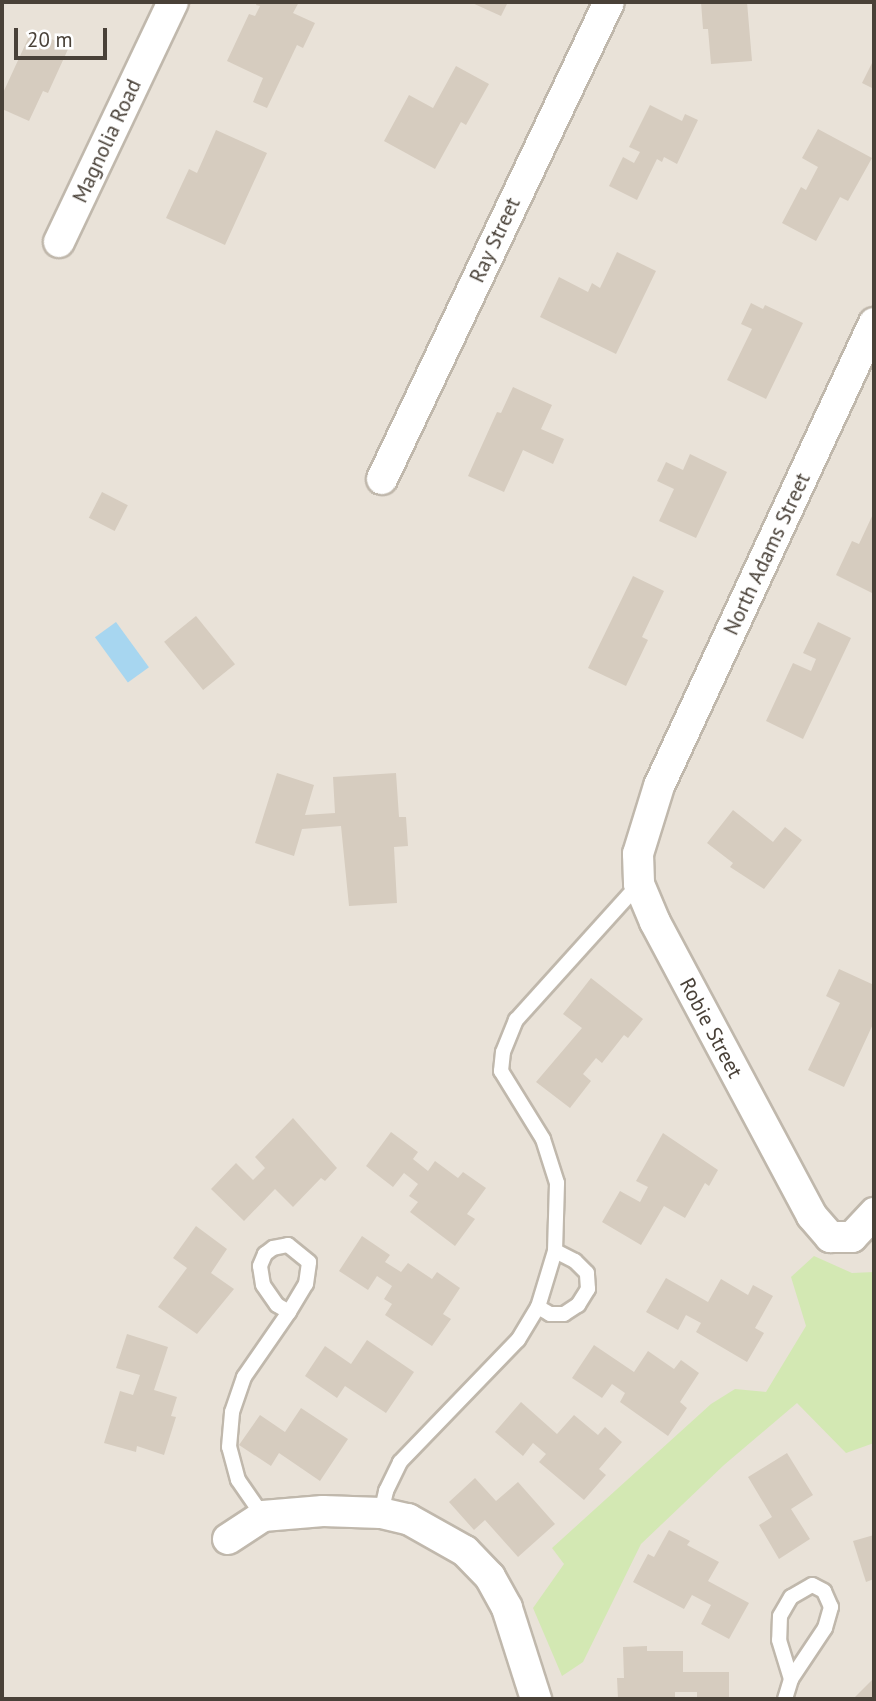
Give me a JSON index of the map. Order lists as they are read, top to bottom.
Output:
{
  "streets": {
    "street": [
      "Magnolia Road",
      "Ray Street",
      "North Adams Street",
      "Robie Street"
    ]
  },
  "crossings": [
    ["North Adams Street", "Robie Street"]
  ],
  "scale_bar": "20 m"
}
